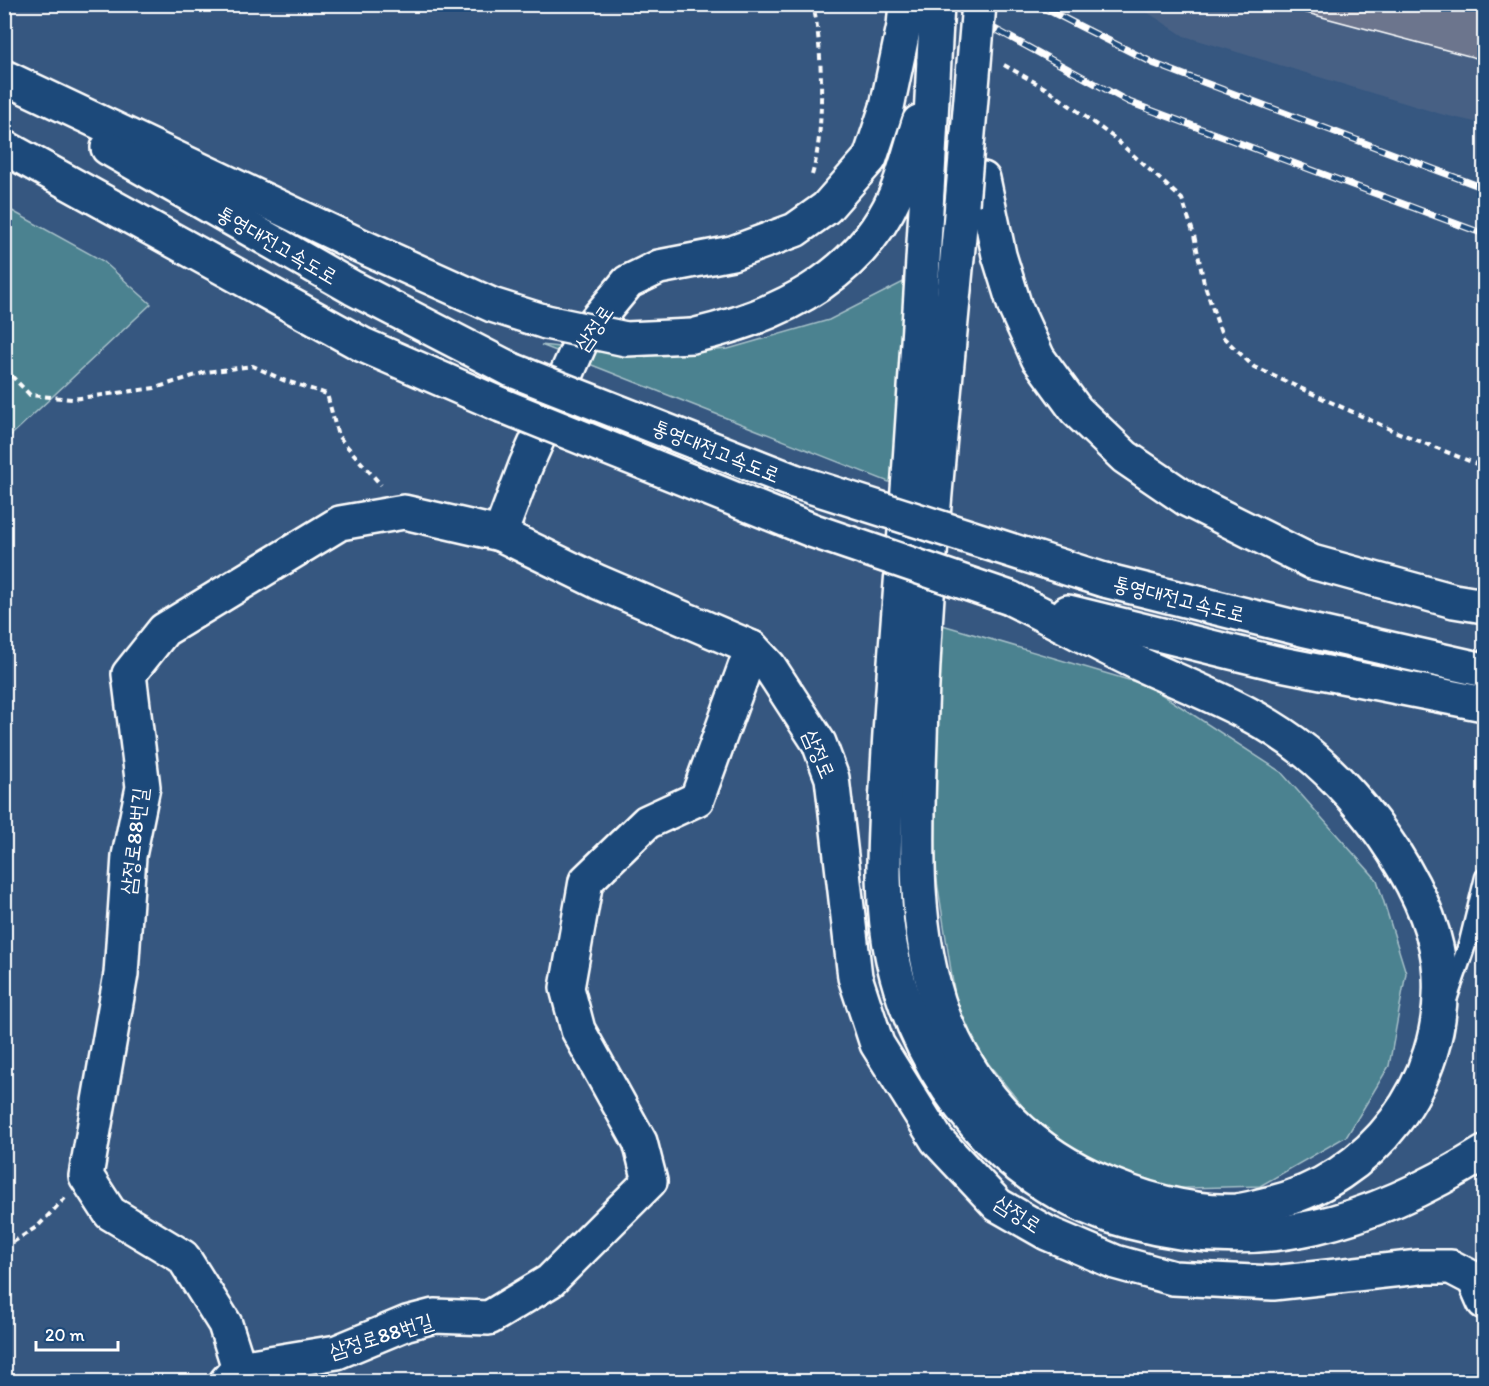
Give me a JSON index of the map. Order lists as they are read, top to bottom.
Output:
{
  "streets": {
    "main road": ["통영대전고속도로", "삼정로", "삼정로88번길"]
  },
  "crossings": [
    ["삼정로", "삼정로88번길"]
  ],
  "scale_bar": "20 m"
}
